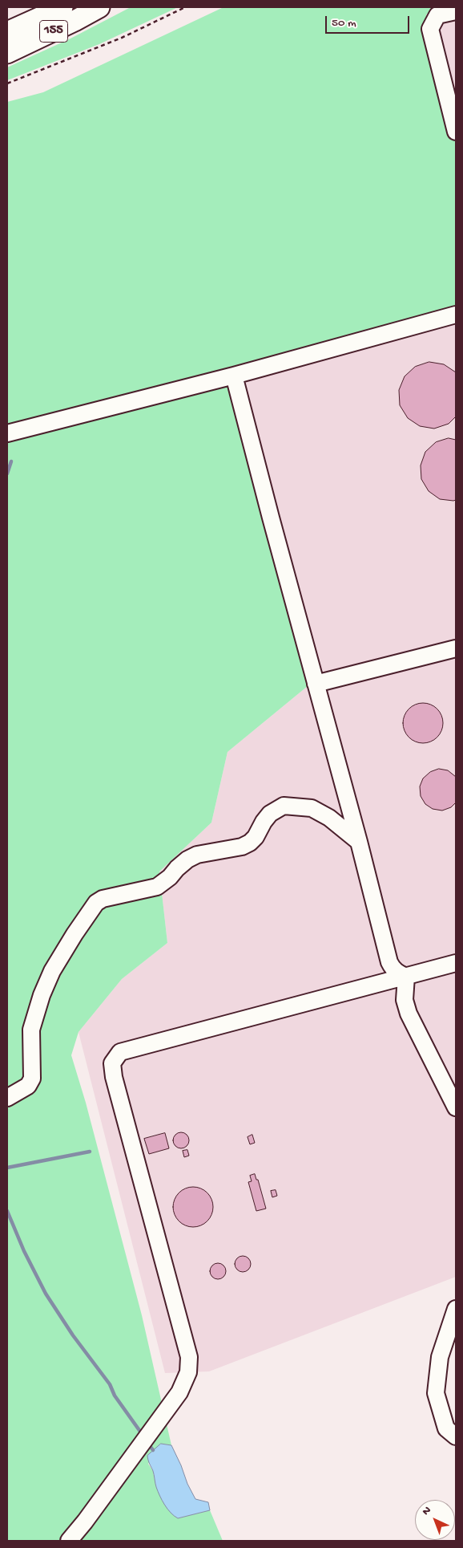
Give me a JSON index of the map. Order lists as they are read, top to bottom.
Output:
{
  "streets": {
    "main road": ["155"]
  },
  "scale_bar": "50 m",
  "north": "top left"
}
